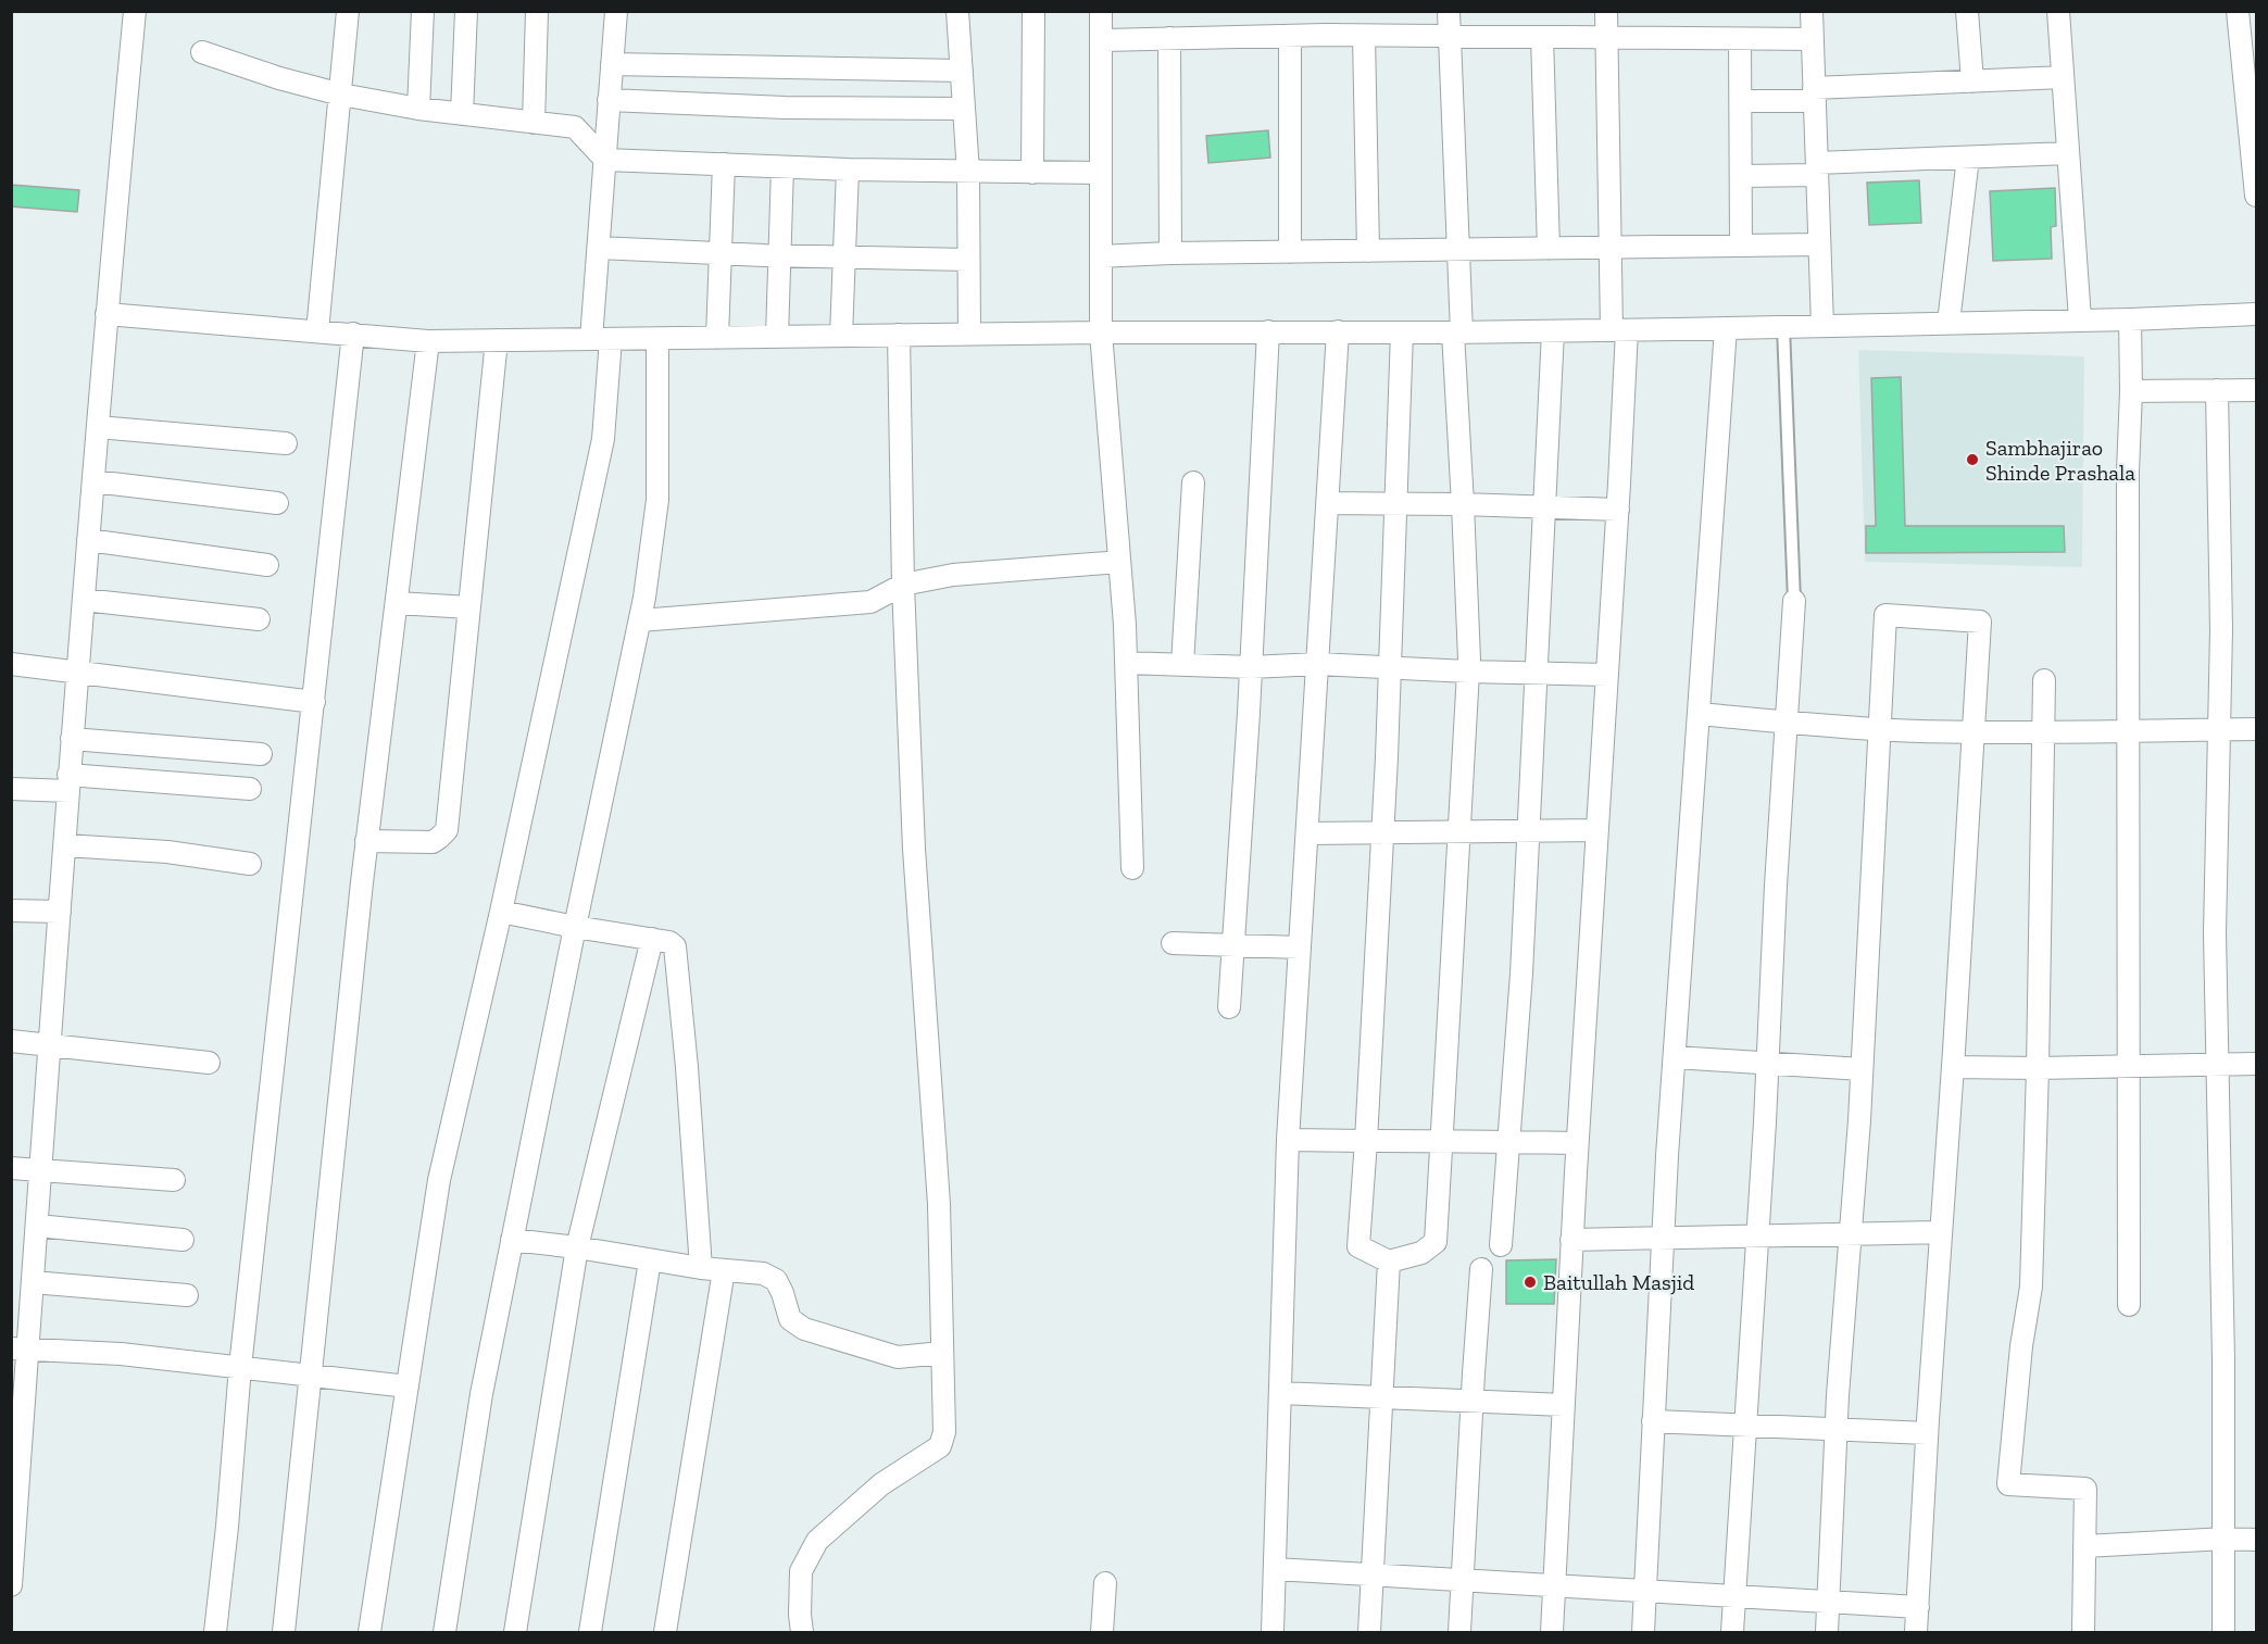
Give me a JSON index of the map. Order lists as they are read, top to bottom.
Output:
{
  "places": ["Sambhajirao Shinde Prashala", "Baitullah Masjid"]
}
